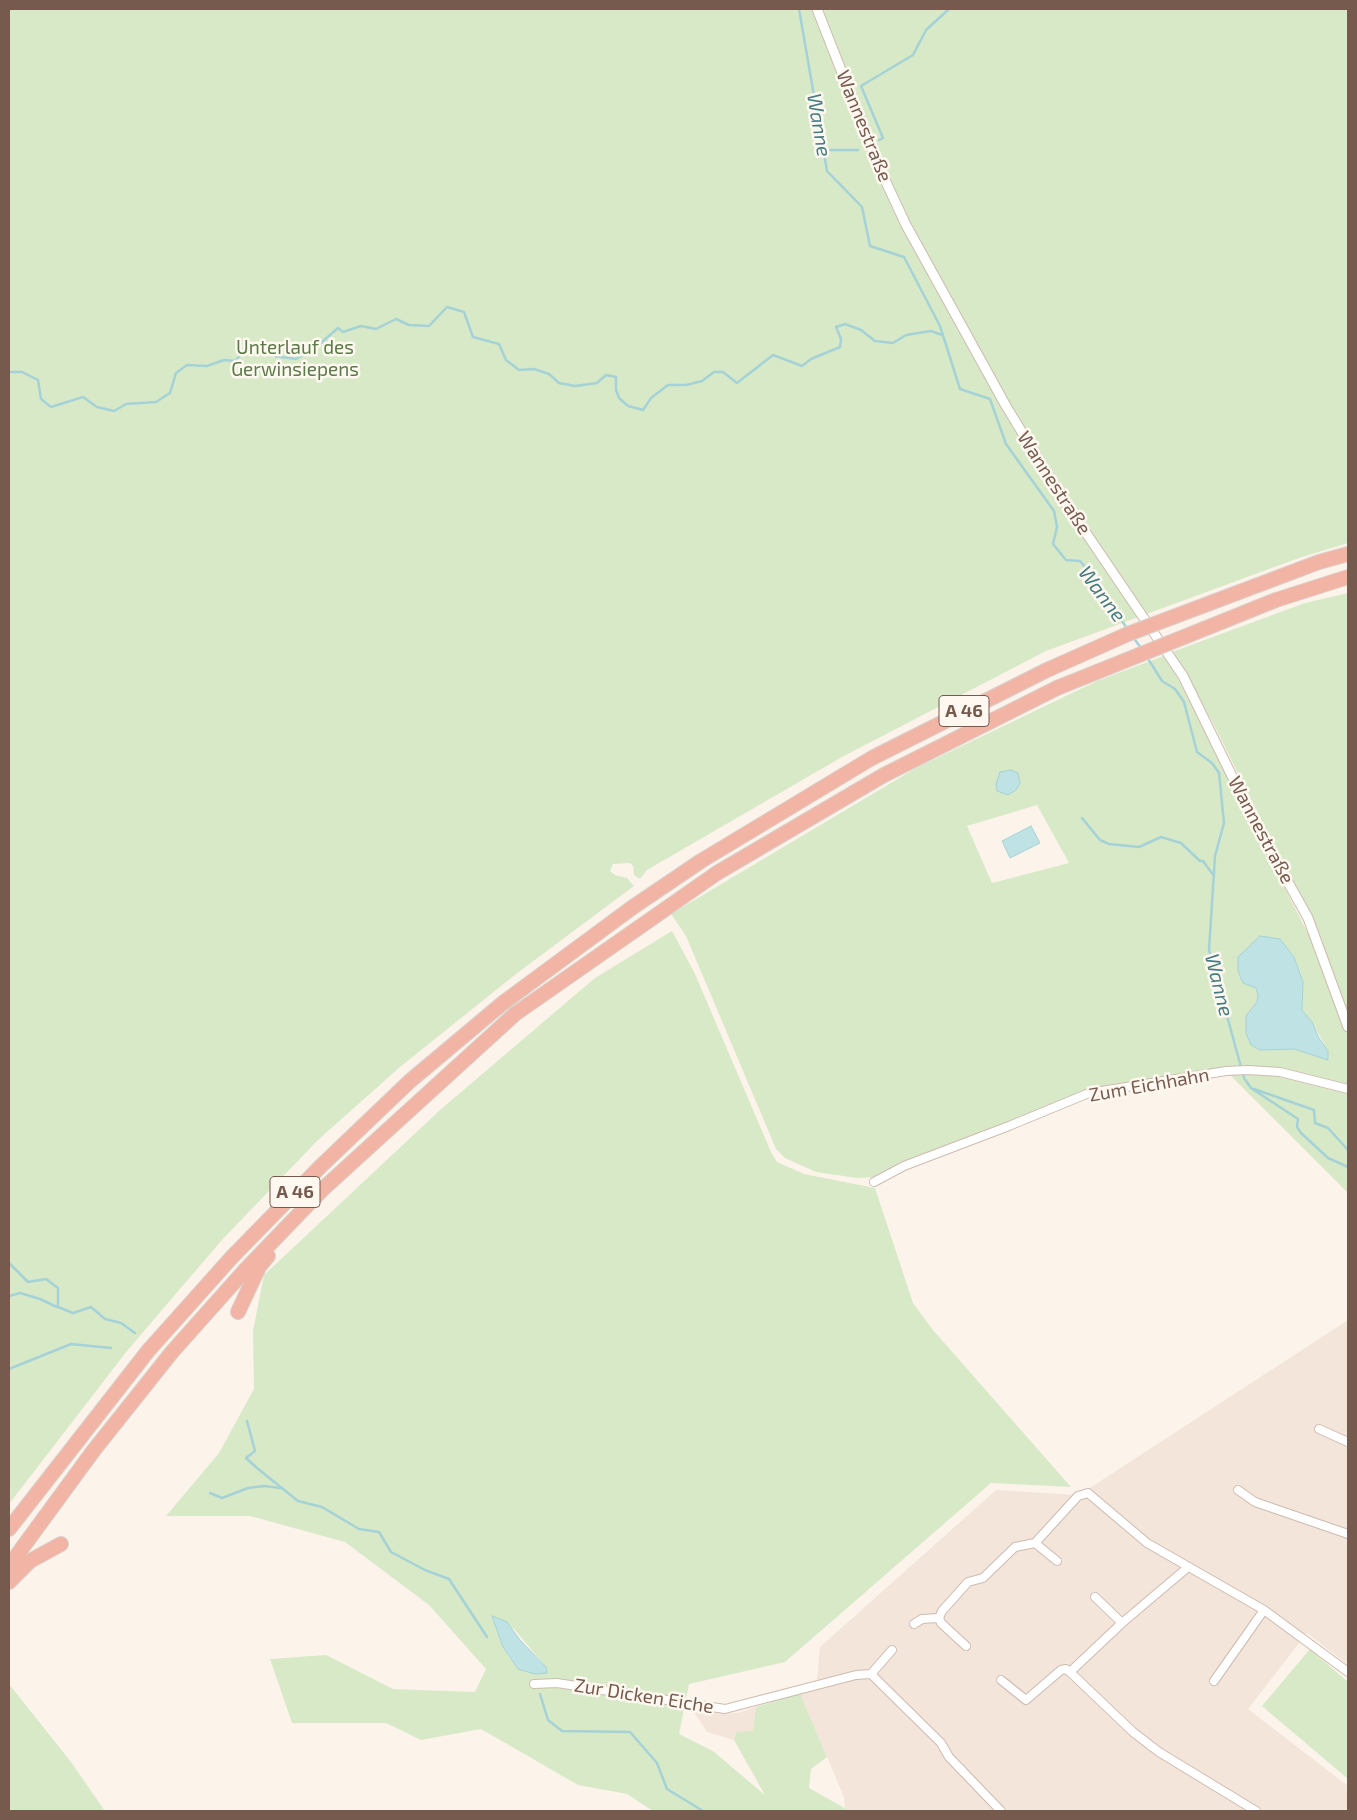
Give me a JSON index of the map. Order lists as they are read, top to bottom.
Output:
{
  "streets": {
    "highway": ["A 46"],
    "street": ["Wannestraße", "Zum Eichhahn", "Zur Dicken Eiche"]
  },
  "water": ["Wanne"],
  "parks": ["Unterlauf des Gerwinsiepens"]
}
